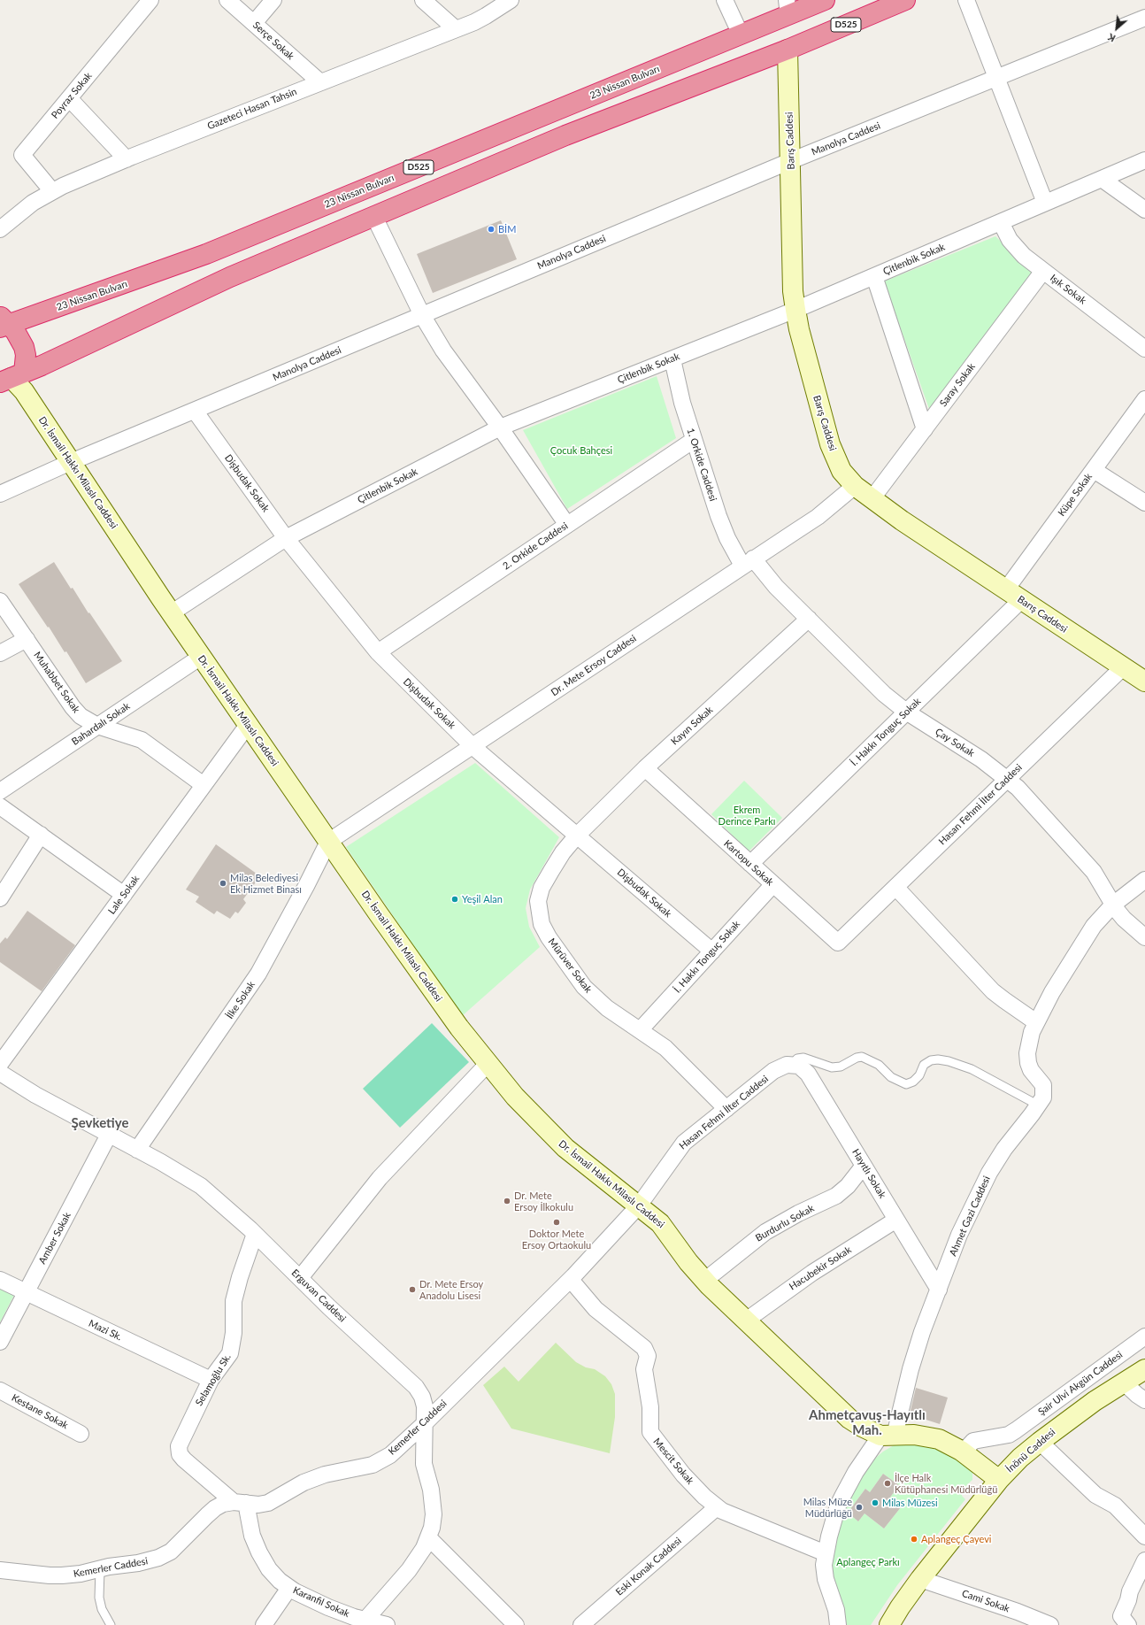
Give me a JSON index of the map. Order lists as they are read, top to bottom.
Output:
{
  "streets": {
    "highway": ["D525", "23 Nissan Bulvarı"],
    "street": [
      "Serçe Sokak",
      "Poyraz Sokak",
      "Gazeteci Hasan Tahsin",
      "Manolya Caddesi",
      "Barış Caddesi",
      "Çitlenbik Sokak",
      "Işık Sokak",
      "Saray Sokak",
      "1. Orkide Caddesi",
      "Dr. İsmail Hakkı Milaslı Caddesi",
      "Dişbudak Sokak",
      "Küpe Sokak",
      "2. Orkide Caddesi",
      "Dr. Mete Ersoy Caddesi",
      "Muhabbet Sokak",
      "Bahardalı Sokak",
      "Kayın Sokak",
      "İ. Hakkı Tonguç Sokak",
      "Çay Sokak",
      "Hasan Fehmi İlter Caddesi",
      "Kartopu Sokak",
      "Lale Sokak",
      "Mürüver Sokak",
      "İlke Sokak",
      "Hayıtlı Sokak",
      "Ahmet Gazi Caddesi",
      "Burdurlu Sokak",
      "Amber Sokak",
      "Hacubekir Sokak",
      "Erguvan Caddesi",
      "Mazi Sk.",
      "Selamoğlu Sk.",
      "Şair Ulvi Akgün Caddesi",
      "Kestane Sokak",
      "Kemerler Caddesi",
      "İnönü Caddesi",
      "Mescit Sokak",
      "Eski Konak Caddesi",
      "Cami Sokak",
      "Karanfil Sokak"
    ]
  },
  "crossings": [
    ["D525", "Barış Caddesi"],
    ["D525", "Dr. İsmail Hakkı Milaslı Caddesi"],
    ["Serçe Sokak", "Gazeteci Hasan Tahsin"],
    ["Poyraz Sokak", "Gazeteci Hasan Tahsin"],
    ["Manolya Caddesi", "Barış Caddesi"],
    ["Manolya Caddesi", "Dr. İsmail Hakkı Milaslı Caddesi"],
    ["Manolya Caddesi", "Dişbudak Sokak"],
    ["Barış Caddesi", "Çitlenbik Sokak"],
    ["Barış Caddesi", "Saray Sokak"],
    ["Barış Caddesi", "Küpe Sokak"],
    ["Barış Caddesi", "Dr. Mete Ersoy Caddesi"],
    ["Barış Caddesi", "İ. Hakkı Tonguç Sokak"],
    ["Barış Caddesi", "Hasan Fehmi İlter Caddesi"],
    ["Çitlenbik Sokak", "Işık Sokak"],
    ["Çitlenbik Sokak", "1. Orkide Caddesi"],
    ["Çitlenbik Sokak", "Dr. İsmail Hakkı Milaslı Caddesi"],
    ["Çitlenbik Sokak", "Dişbudak Sokak"],
    ["Işık Sokak", "Saray Sokak"],
    ["1. Orkide Caddesi", "2. Orkide Caddesi"],
    ["1. Orkide Caddesi", "Dr. Mete Ersoy Caddesi"],
    ["1. Orkide Caddesi", "Çay Sokak"],
    ["Dr. İsmail Hakkı Milaslı Caddesi", "Dr. Mete Ersoy Caddesi"],
    ["Dr. İsmail Hakkı Milaslı Caddesi", "Bahardalı Sokak"],
    ["Dr. İsmail Hakkı Milaslı Caddesi", "Hasan Fehmi İlter Caddesi"],
    ["Dr. İsmail Hakkı Milaslı Caddesi", "Lale Sokak"],
    ["Dr. İsmail Hakkı Milaslı Caddesi", "İlke Sokak"],
    ["Dr. İsmail Hakkı Milaslı Caddesi", "Ahmet Gazi Caddesi"],
    ["Dr. İsmail Hakkı Milaslı Caddesi", "Burdurlu Sokak"],
    ["Dr. İsmail Hakkı Milaslı Caddesi", "Hacubekir Sokak"],
    ["Dr. İsmail Hakkı Milaslı Caddesi", "Kemerler Caddesi"],
    ["Dişbudak Sokak", "2. Orkide Caddesi"],
    ["Dişbudak Sokak", "Dr. Mete Ersoy Caddesi"],
    ["Dişbudak Sokak", "Kayın Sokak"],
    ["Dişbudak Sokak", "İ. Hakkı Tonguç Sokak"],
    ["Dişbudak Sokak", "Mürüver Sokak"],
    ["Küpe Sokak", "İ. Hakkı Tonguç Sokak"],
    ["Dr. Mete Ersoy Caddesi", "Çay Sokak"],
    ["Dr. Mete Ersoy Caddesi", "İlke Sokak"],
    ["Muhabbet Sokak", "Bahardalı Sokak"],
    ["Muhabbet Sokak", "Lale Sokak"],
    ["Kayın Sokak", "Çay Sokak"],
    ["Kayın Sokak", "Kartopu Sokak"],
    ["Kayın Sokak", "Mürüver Sokak"],
    ["İ. Hakkı Tonguç Sokak", "Çay Sokak"],
    ["İ. Hakkı Tonguç Sokak", "Kartopu Sokak"],
    ["İ. Hakkı Tonguç Sokak", "Mürüver Sokak"],
    ["Çay Sokak", "Hasan Fehmi İlter Caddesi"],
    ["Çay Sokak", "Ahmet Gazi Caddesi"],
    ["Hasan Fehmi İlter Caddesi", "Kartopu Sokak"],
    ["Hasan Fehmi İlter Caddesi", "Mürüver Sokak"],
    ["Hasan Fehmi İlter Caddesi", "Hayıtlı Sokak"],
    ["Hasan Fehmi İlter Caddesi", "Kemerler Caddesi"],
    ["İlke Sokak", "Erguvan Caddesi"],
    ["Hayıtlı Sokak", "Ahmet Gazi Caddesi"],
    ["Hayıtlı Sokak", "Burdurlu Sokak"],
    ["Hayıtlı Sokak", "Hacubekir Sokak"],
    ["Amber Sokak", "Erguvan Caddesi"],
    ["Amber Sokak", "Mazi Sk."],
    ["Erguvan Caddesi", "Selamoğlu Sk."],
    ["Erguvan Caddesi", "Kemerler Caddesi"],
    ["Erguvan Caddesi", "Karanfil Sokak"],
    ["Mazi Sk.", "Selamoğlu Sk."],
    ["Selamoğlu Sk.", "Kemerler Caddesi"],
    ["Selamoğlu Sk.", "Karanfil Sokak"],
    ["Kemerler Caddesi", "Mescit Sokak"],
    ["Kemerler Caddesi", "Karanfil Sokak"],
    ["İnönü Caddesi", "Cami Sokak"],
    ["Mescit Sokak", "Eski Konak Caddesi"]
  ],
  "districts": ["Şevketiye", "Ahmetçavuş-Hayıtlı Mah."],
  "parks": ["Çocuk Bahçesi", "Ekrem Derince Parkı", "Aplangeç Parkı"],
  "places": [
    "BİM",
    "Milas Belediyesi Ek Hizmet Binası",
    "Yeşil Alan",
    "Dr. Mete Ersoy İlkokulu",
    "Doktor Mete Ersoy Ortaokulu",
    "Dr. Mete Ersoy Anadolu Lisesi",
    "İlçe Halk Kütüphanesi Müdürlüğü",
    "Milas Müzesi",
    "Milas Müze Müdürlüğü",
    "Aplangeç Çayevi"
  ],
  "north": "bottom left"
}
